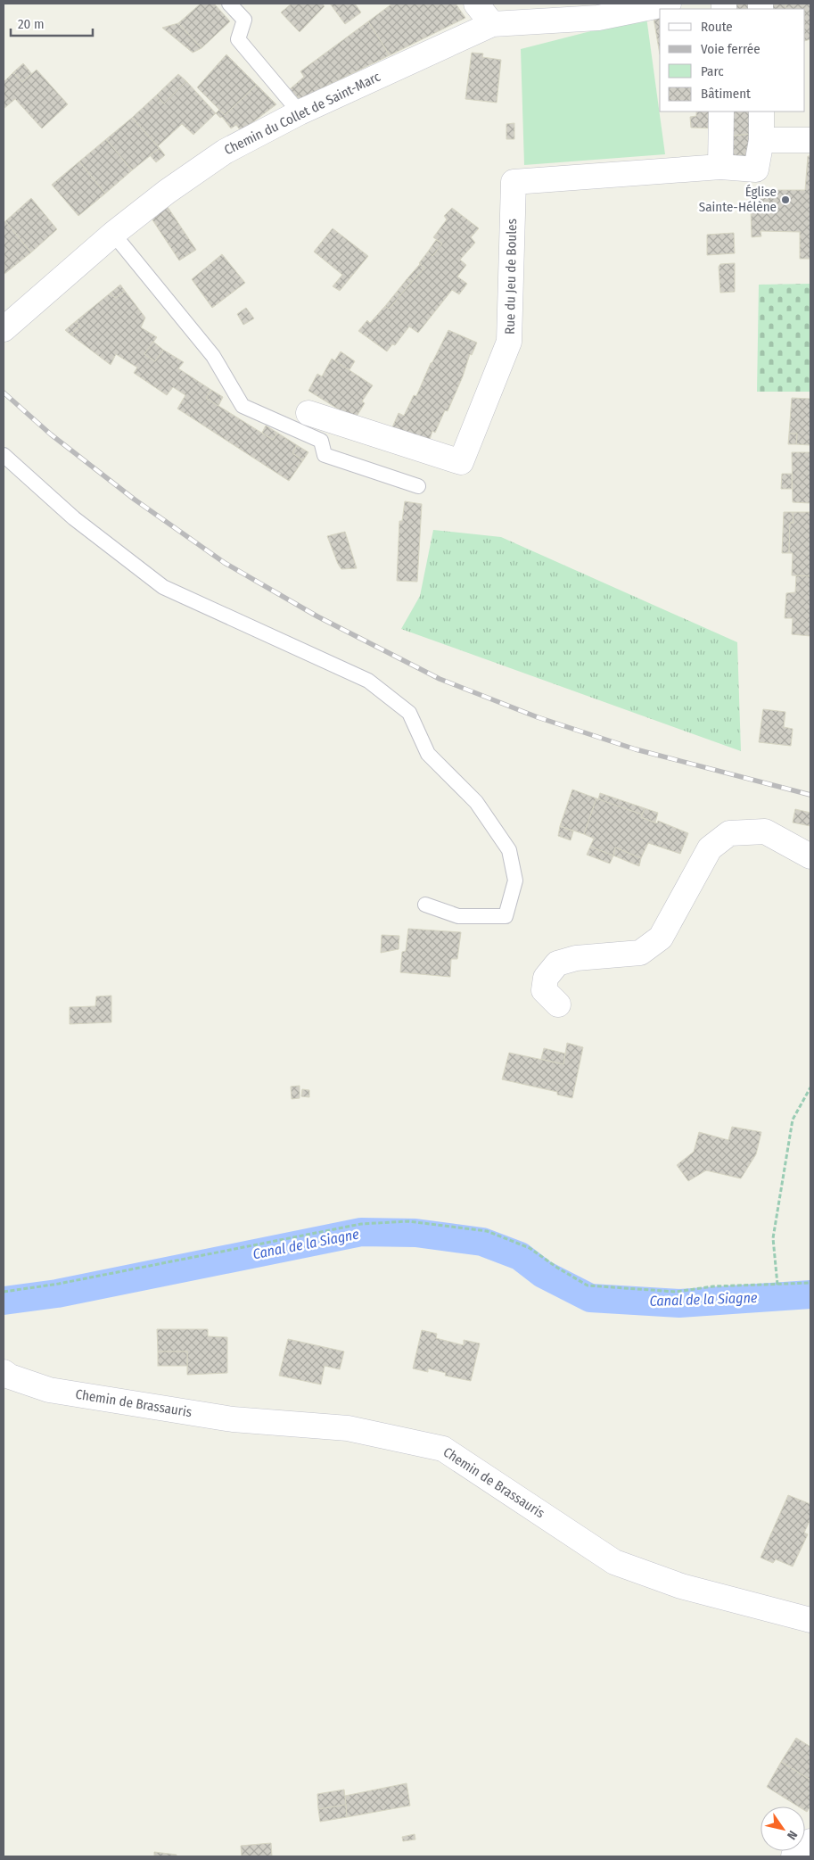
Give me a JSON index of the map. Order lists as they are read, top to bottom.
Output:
{
  "streets": {
    "street": ["Chemin du Collet de Saint-Marc", "Rue du Jeu de Boules", "Chemin de Brassauris"]
  },
  "water": ["Canal de la Siagne"],
  "places": ["Église Sainte-Hélène"],
  "legend": [
    "Route",
    "Voie ferrée",
    "Parc",
    "Bâtiment"
  ],
  "scale_bar": "20 m",
  "north": "bottom right"
}
